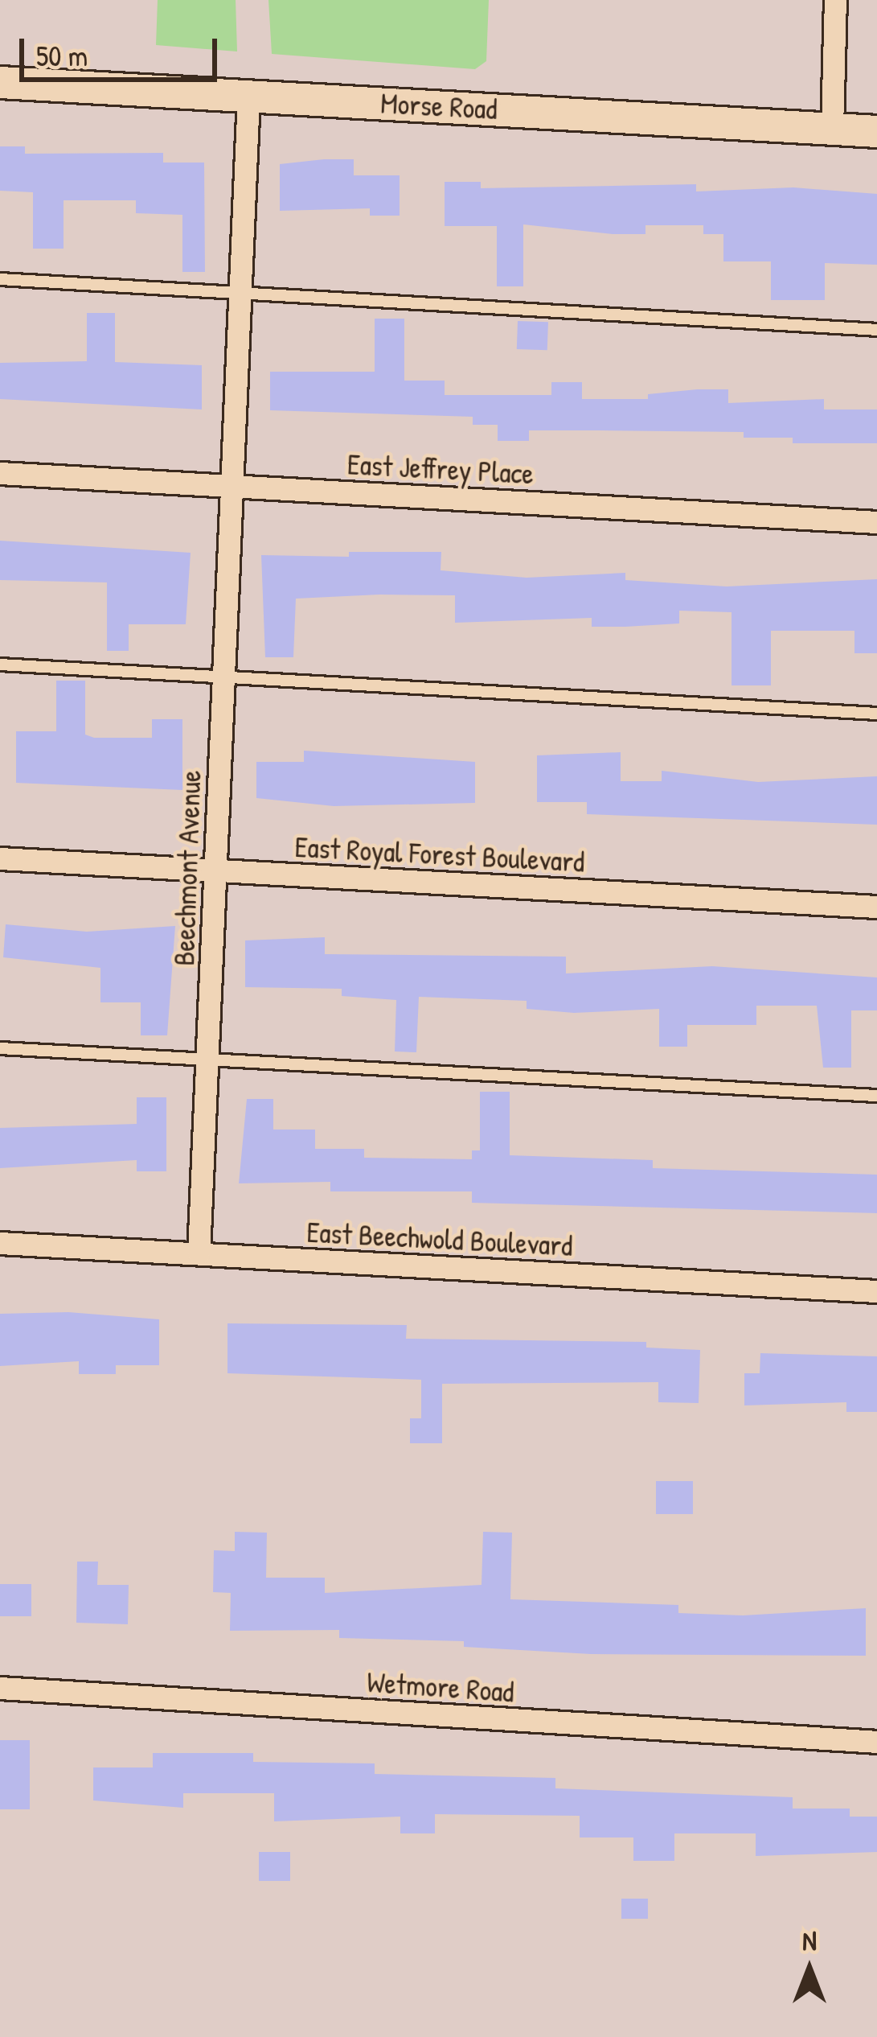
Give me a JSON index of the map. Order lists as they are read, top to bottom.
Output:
{
  "streets": {
    "main road": ["Morse Road"],
    "street": [
      "East Jeffrey Place",
      "East Royal Forest Boulevard",
      "Beechmont Avenue",
      "East Beechwold Boulevard",
      "Wetmore Road"
    ]
  },
  "crossings": [
    ["Morse Road", "Beechmont Avenue"],
    ["East Jeffrey Place", "Beechmont Avenue"],
    ["East Royal Forest Boulevard", "Beechmont Avenue"],
    ["Beechmont Avenue", "East Beechwold Boulevard"]
  ],
  "scale_bar": "50 m",
  "north": "top"
}
